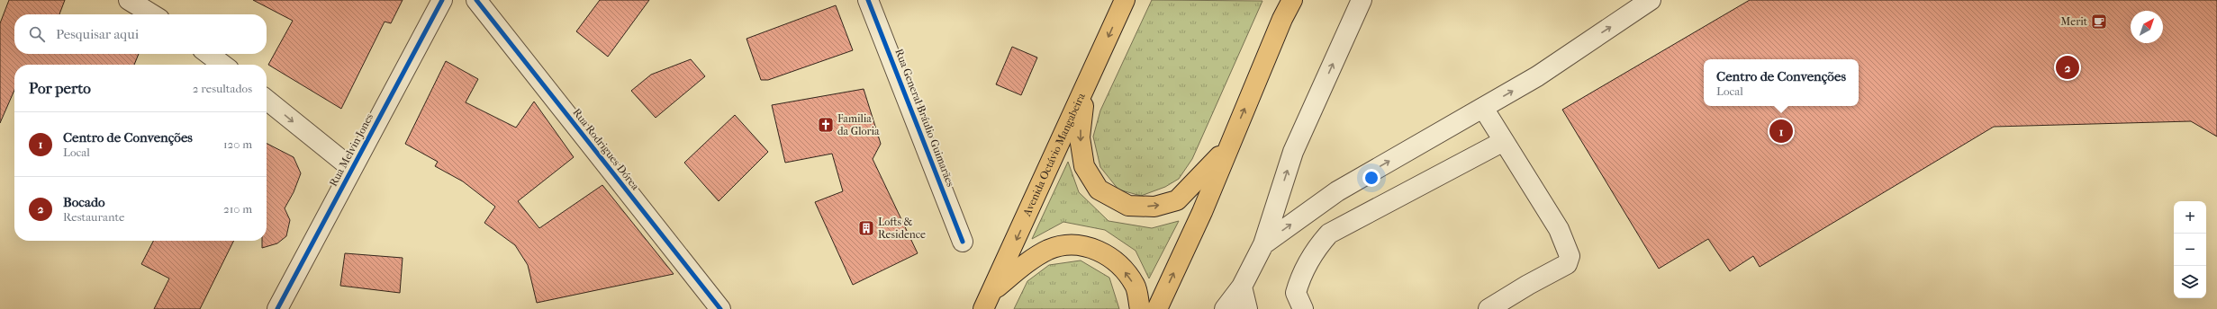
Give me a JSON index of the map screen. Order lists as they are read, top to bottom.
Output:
{
  "streets": {
    "main road": ["Avenida Octávio Mangabeira"],
    "street": ["Rua General Bráulio Guimarães", "Rua Rodrigues Dórea", "Rua Melvin Jones"]
  },
  "places": {
    "cafe": ["Merit"],
    "church": ["Familia da Gloria"],
    "building": ["Lofts & Residence"]
  },
  "north": "top right",
  "page": {
    "search": "Pesquisar aqui",
    "pins": ["2", "1"],
    "popup": ["Centro de Convenções", "Local"],
    "heading": ["Por perto", "2 resultados"],
    "list": [
      {
        "mark": "1",
        "name": "Centro de Convenções",
        "note": "Local",
        "value": "120 m"
      },
      {
        "mark": "2",
        "name": "Bocado",
        "note": "Restaurante",
        "value": "210 m"
      }
    ],
    "map_buttons": ["+", "−"]
  }
}
